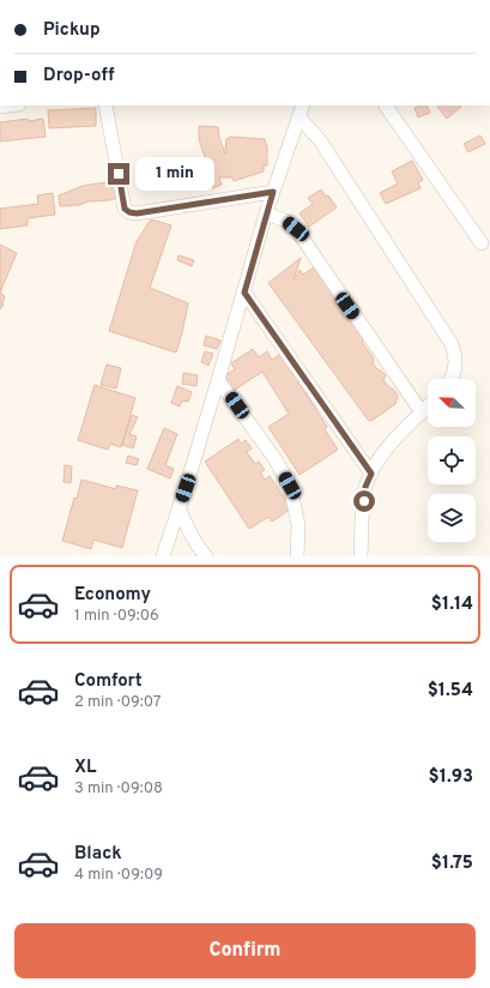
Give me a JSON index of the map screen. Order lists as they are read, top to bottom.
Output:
{
  "north": "top left",
  "page": {
    "banner": ["Pickup", "Drop-off"],
    "bubble": "1 min",
    "list": [
      {
        "name": "Economy",
        "note": "1 min · 09:06",
        "value": "$1.14"
      },
      {
        "name": "Comfort",
        "note": "2 min · 09:07",
        "value": "$1.54"
      },
      {
        "name": "XL",
        "note": "3 min · 09:08",
        "value": "$1.93"
      },
      {
        "name": "Black",
        "note": "4 min · 09:09",
        "value": "$1.75"
      }
    ],
    "buttons": "Confirm"
  }
}
